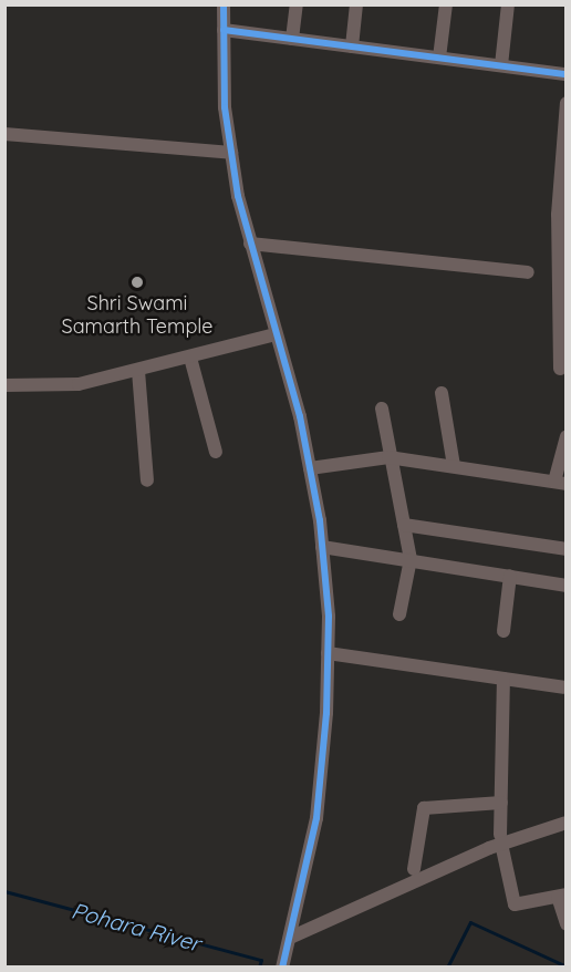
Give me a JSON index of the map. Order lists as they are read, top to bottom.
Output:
{
  "water": ["Pohara River"],
  "places": ["Shri Swami Samarth Temple"]
}
